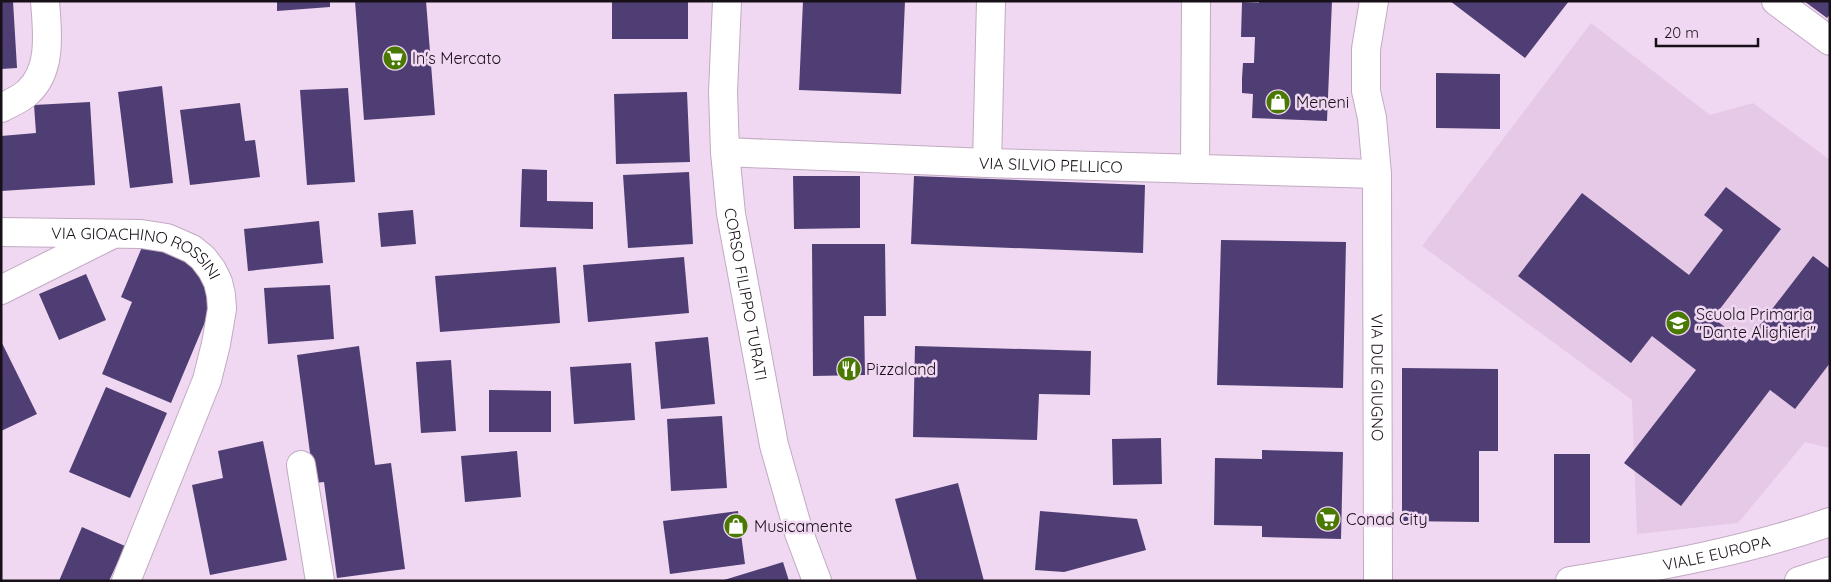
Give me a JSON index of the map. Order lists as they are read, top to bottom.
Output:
{
  "streets": {
    "street": [
      "VIA SILVIO PELLICO",
      "VIA GIOACHINO ROSSINI",
      "CORSO FILIPPO TURATI",
      "VIA DUE GIUGNO",
      "VIALE EUROPA"
    ]
  },
  "crossings": [
    ["VIA SILVIO PELLICO", "CORSO FILIPPO TURATI"],
    ["VIA SILVIO PELLICO", "VIA DUE GIUGNO"]
  ],
  "places": {
    "supermarket": ["In's Mercato", "Conad City"],
    "shop": ["Meneni", "Musicamente"],
    "school or university": ["Scuola Primaria \"Dante Alighieri\""],
    "restaurant": ["Pizzaland"]
  },
  "scale_bar": "20 m"
}
